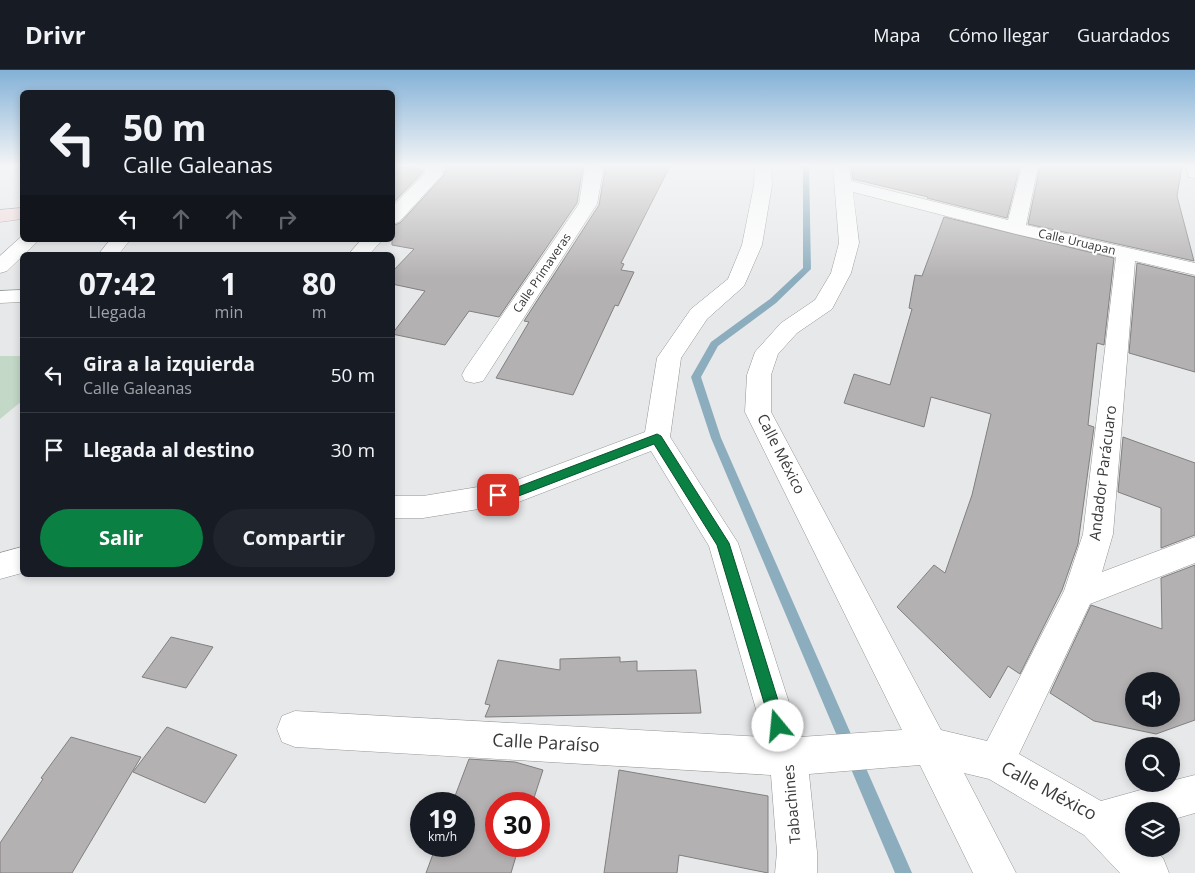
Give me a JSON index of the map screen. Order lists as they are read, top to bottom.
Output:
{
  "streets": {
    "street": [
      "Calle Uruapan",
      "Calle Primaveras",
      "Calle México",
      "Andador Parácuaro",
      "Calle Paraíso",
      "Tabachines"
    ]
  },
  "crossings": [
    ["Calle Uruapan", "Andador Parácuaro"],
    ["Calle México", "Andador Parácuaro"],
    ["Calle México", "Calle Paraíso"],
    ["Calle Paraíso", "Tabachines"]
  ],
  "page": {
    "header": "Drivr",
    "nav": ["Mapa", "Cómo llegar", "Guardados"],
    "turn": ["50 m", "Calle Galeanas"],
    "eta": [
      "07:42",
      "Llegada",
      "1",
      "min",
      "80",
      "m"
    ],
    "list": [
      {
        "name": "Gira a la izquierda",
        "note": "Calle Galeanas",
        "value": "50 m"
      },
      {
        "name": "Llegada al destino",
        "value": "30 m"
      }
    ],
    "buttons": ["Salir", "Compartir"],
    "speed": "19 km/h",
    "limit": "30"
  }
}
